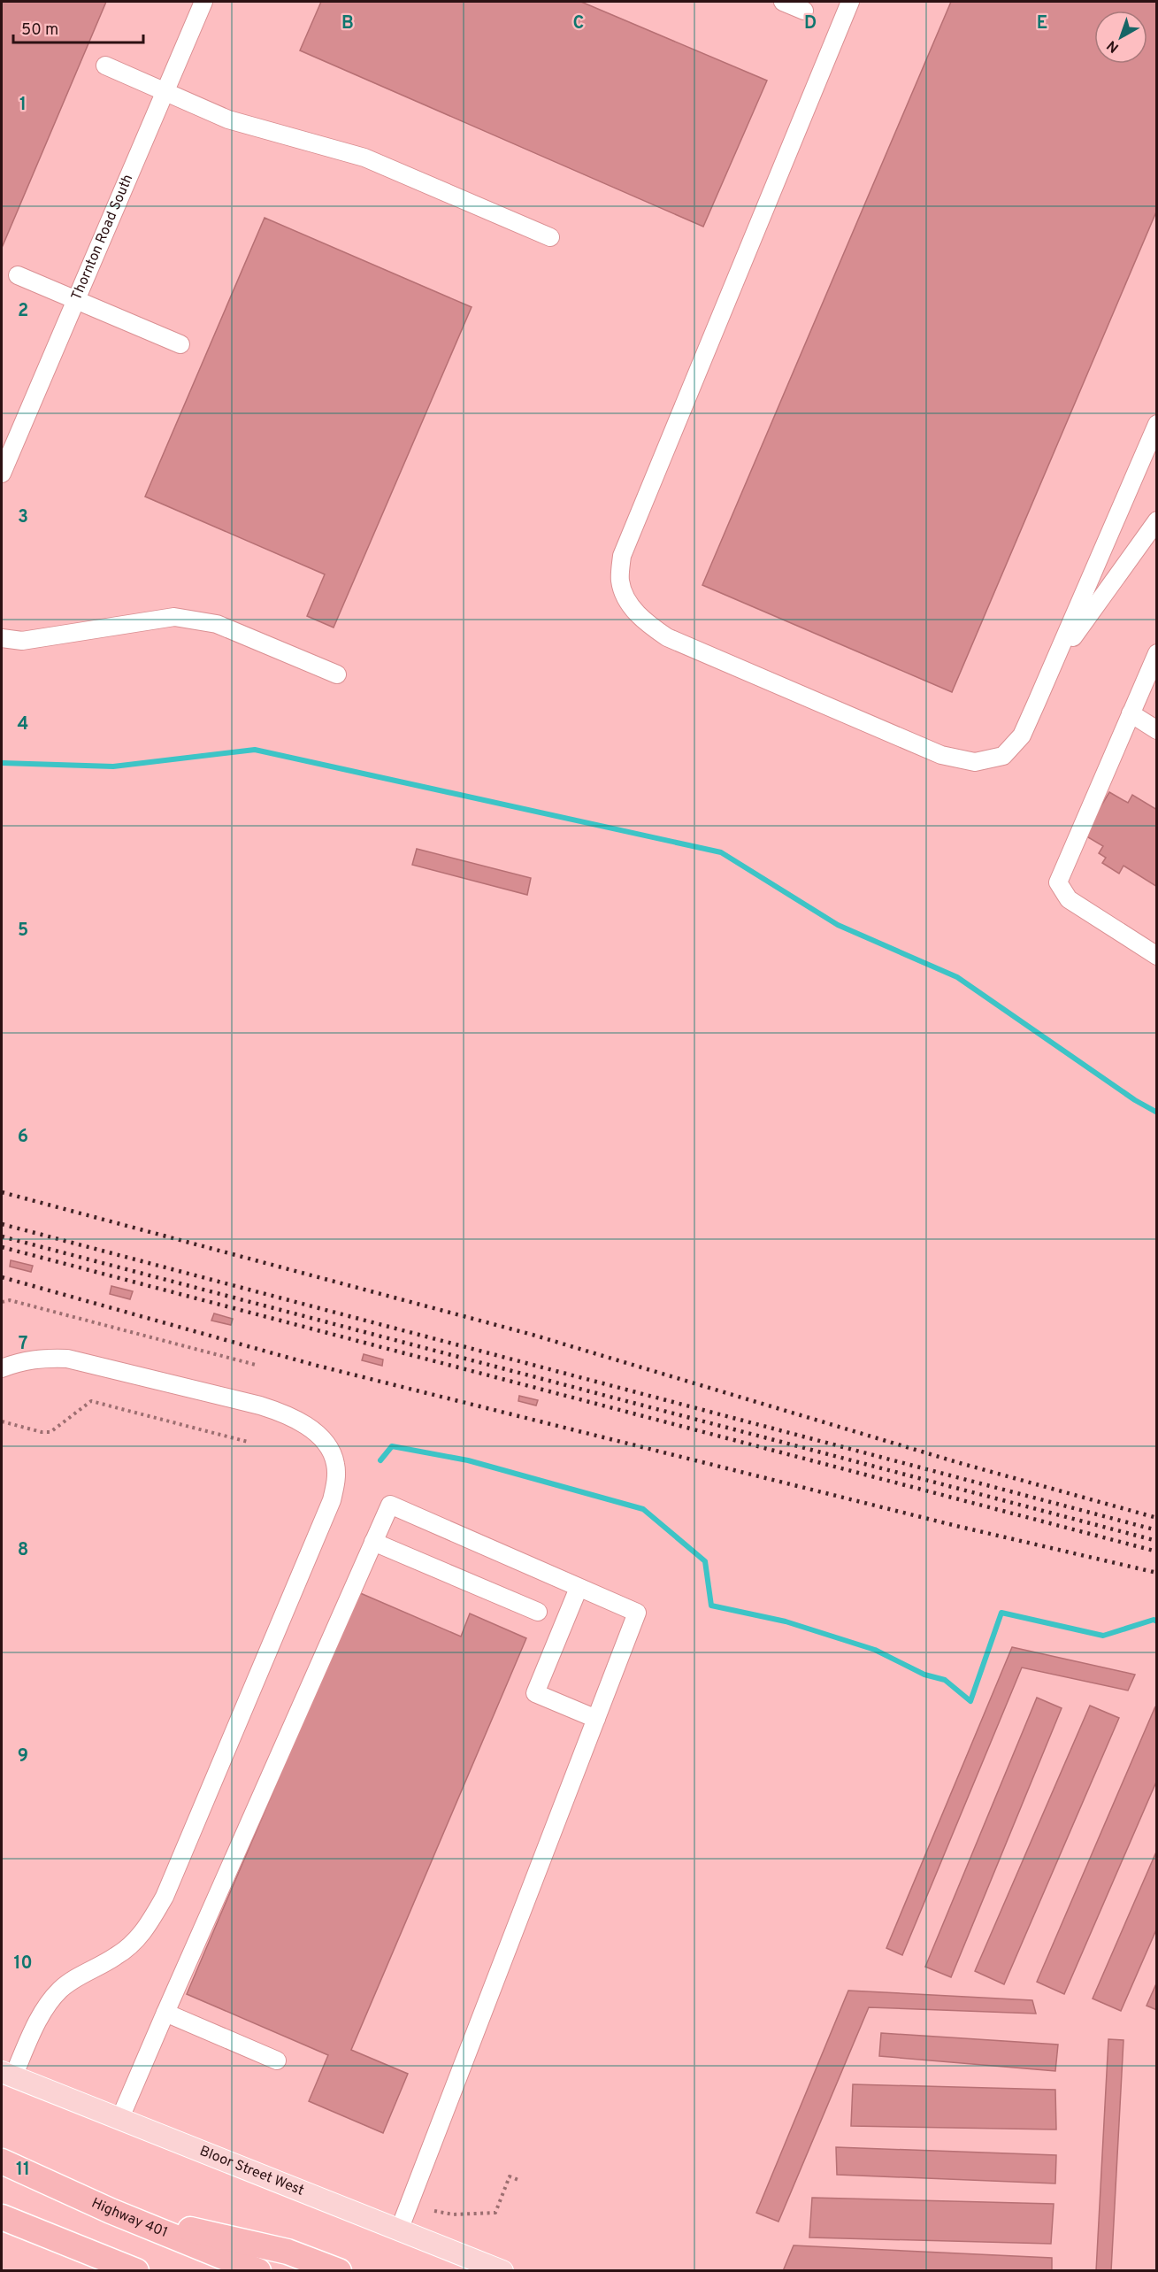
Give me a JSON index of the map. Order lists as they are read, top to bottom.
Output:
{
  "streets": {
    "highway": ["Highway 401"],
    "main road": ["Bloor Street West"],
    "street": ["Thornton Road South"]
  },
  "scale_bar": "50 m",
  "north": "bottom left",
  "grid": {
    "columns": [
      "B",
      "C",
      "D",
      "E"
    ],
    "rows": [
      "1",
      "2",
      "3",
      "4",
      "5",
      "6",
      "7",
      "8",
      "9",
      "10",
      "11"
    ]
  }
}
